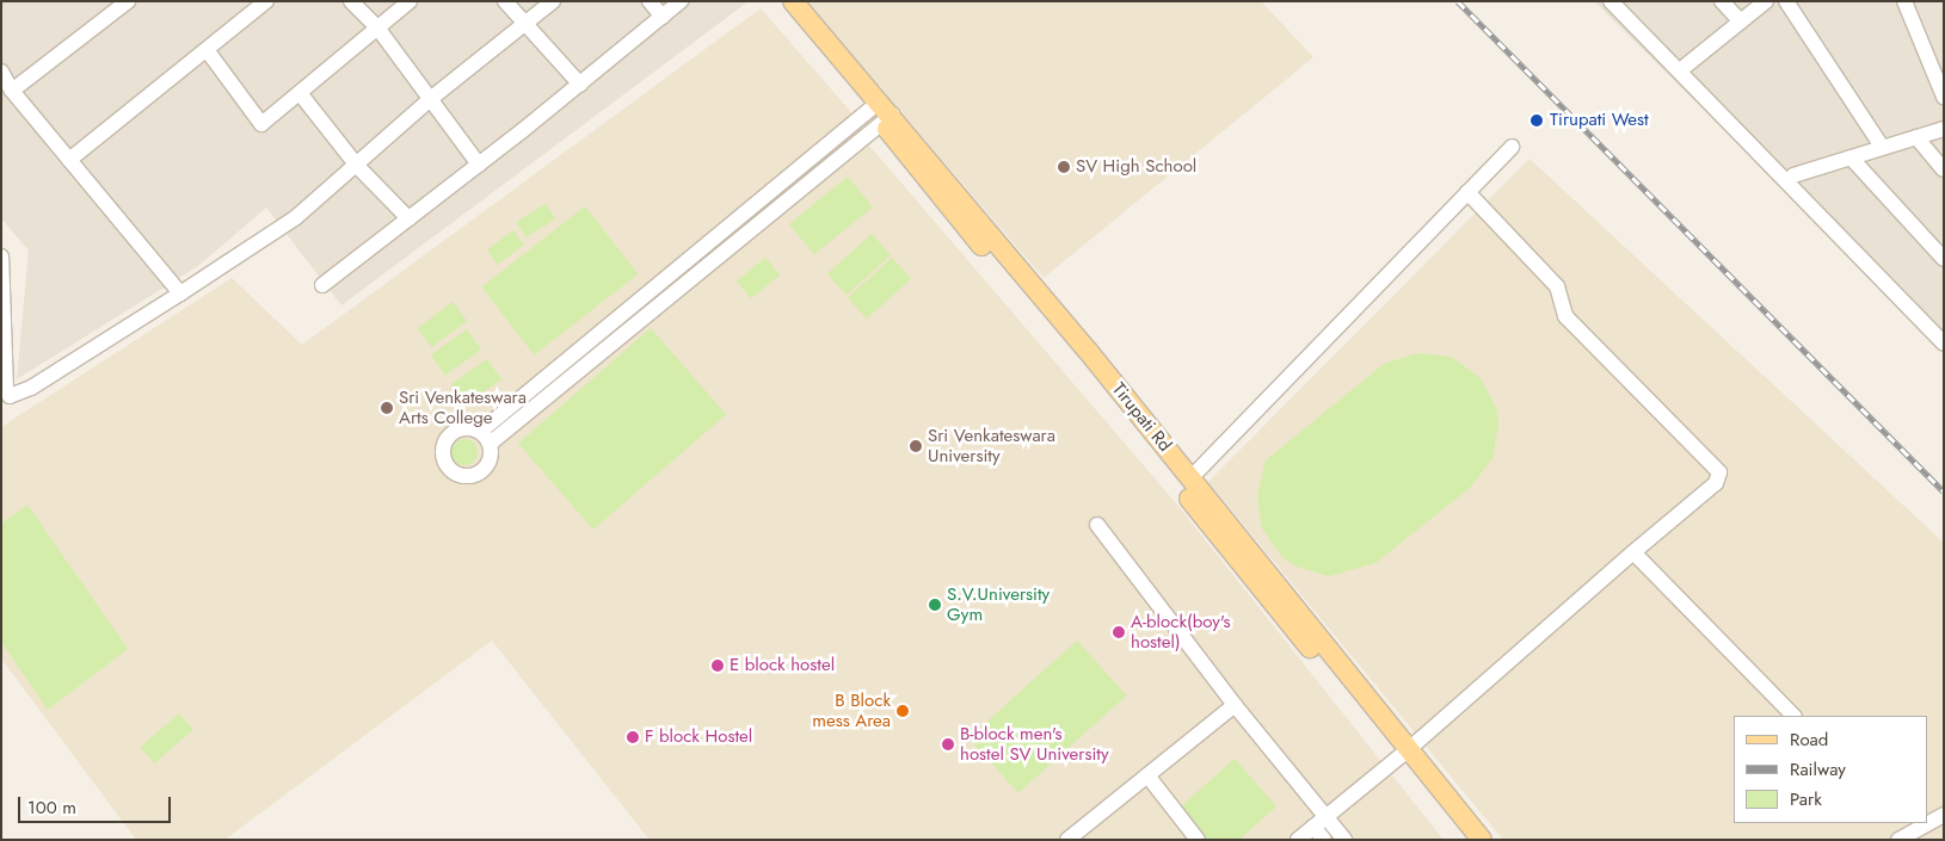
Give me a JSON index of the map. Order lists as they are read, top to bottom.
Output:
{
  "streets": {
    "main road": ["Tirupati Rd"]
  },
  "places": [
    "Tirupati West",
    "SV High School",
    "Sri Venkateswara Arts College",
    "Sri Venkateswara University",
    "S.V.University Gym",
    "A-block(boy's hostel)",
    "E block hostel",
    "B Block mess Area",
    "F block Hostel",
    "B-block men's hostel SV University"
  ],
  "legend": ["Road", "Railway", "Park"],
  "scale_bar": "100 m"
}
